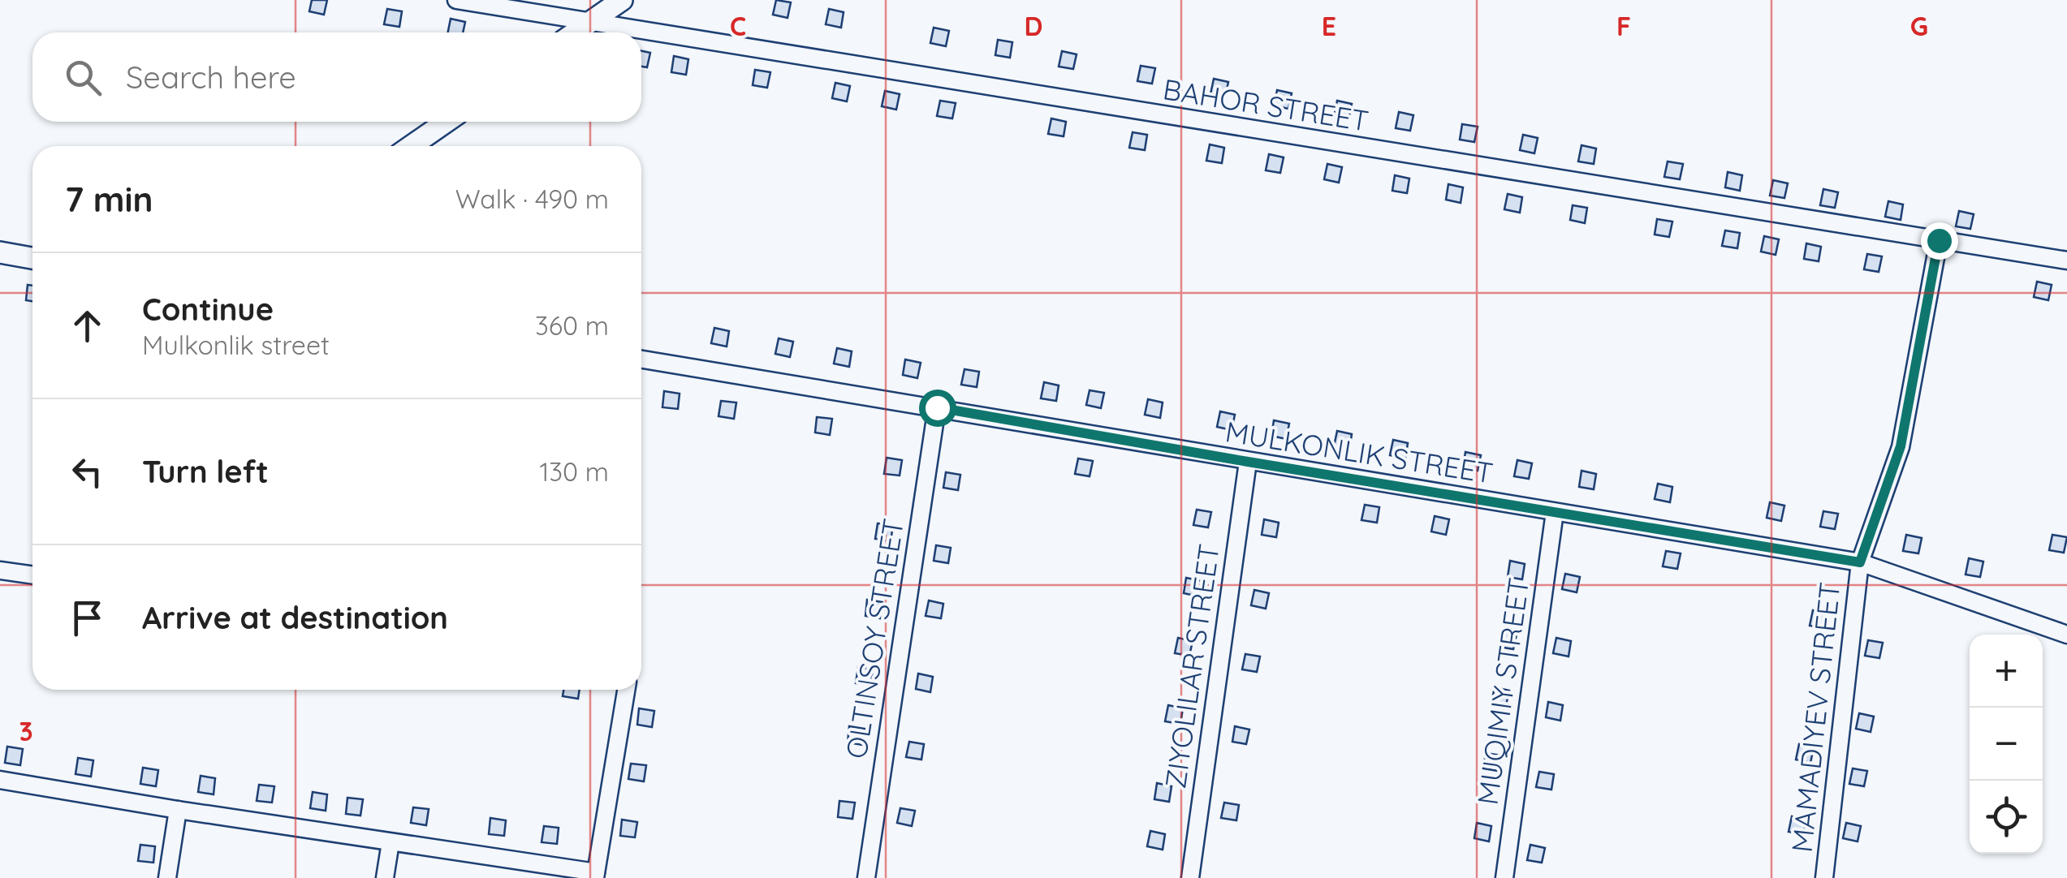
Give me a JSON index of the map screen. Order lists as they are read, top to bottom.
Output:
{
  "streets": {
    "street": [
      "BAHOR STREET",
      "MULKONLIK STREET",
      "OLTINSOY STREET",
      "ZIYOLILAR STREET",
      "MUQIMIY STREET",
      "MAMADIYEV STREET"
    ]
  },
  "crossings": [
    ["BAHOR STREET", "MAMADIYEV STREET"],
    ["MULKONLIK STREET", "OLTINSOY STREET"],
    ["MULKONLIK STREET", "ZIYOLILAR STREET"],
    ["MULKONLIK STREET", "MUQIMIY STREET"],
    ["MULKONLIK STREET", "MAMADIYEV STREET"]
  ],
  "page": {
    "search": "Search here",
    "heading": ["7 min", "Walk · 490 m"],
    "list": [
      ["Continue", "Mulkonlik street", "360 m"],
      ["Turn left", "130 m"],
      "Arrive at destination"
    ],
    "map_buttons": ["+", "−"]
  },
  "grid": {
    "columns": [
      "C",
      "D",
      "E",
      "F",
      "G"
    ],
    "rows": ["3"]
  }
}
